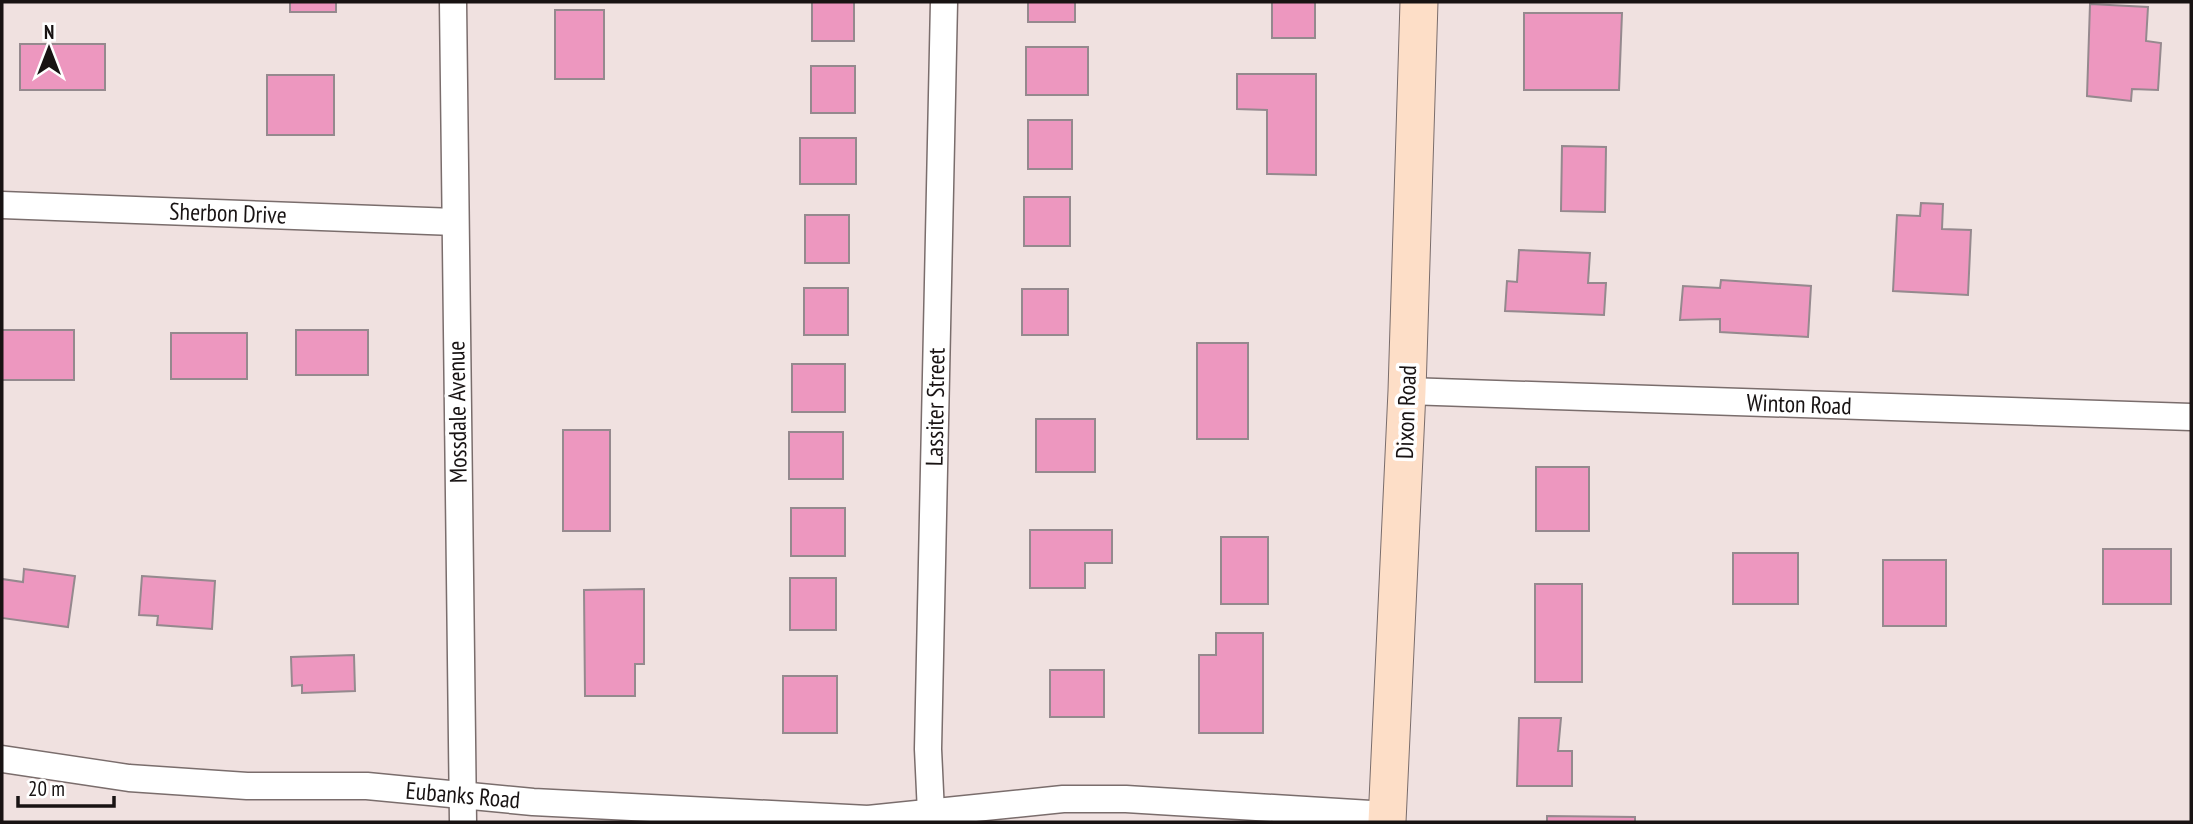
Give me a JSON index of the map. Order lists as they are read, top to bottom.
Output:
{
  "streets": {
    "street": [
      "Sherbon Drive",
      "Winton Road",
      "Lassiter Street",
      "Mossdale Avenue",
      "Dixon Road",
      "Eubanks Road"
    ]
  },
  "crossings": [
    ["Sherbon Drive", "Mossdale Avenue"],
    ["Winton Road", "Dixon Road"],
    ["Lassiter Street", "Eubanks Road"],
    ["Mossdale Avenue", "Eubanks Road"],
    ["Dixon Road", "Eubanks Road"]
  ],
  "scale_bar": "20 m",
  "north": "top"
}
